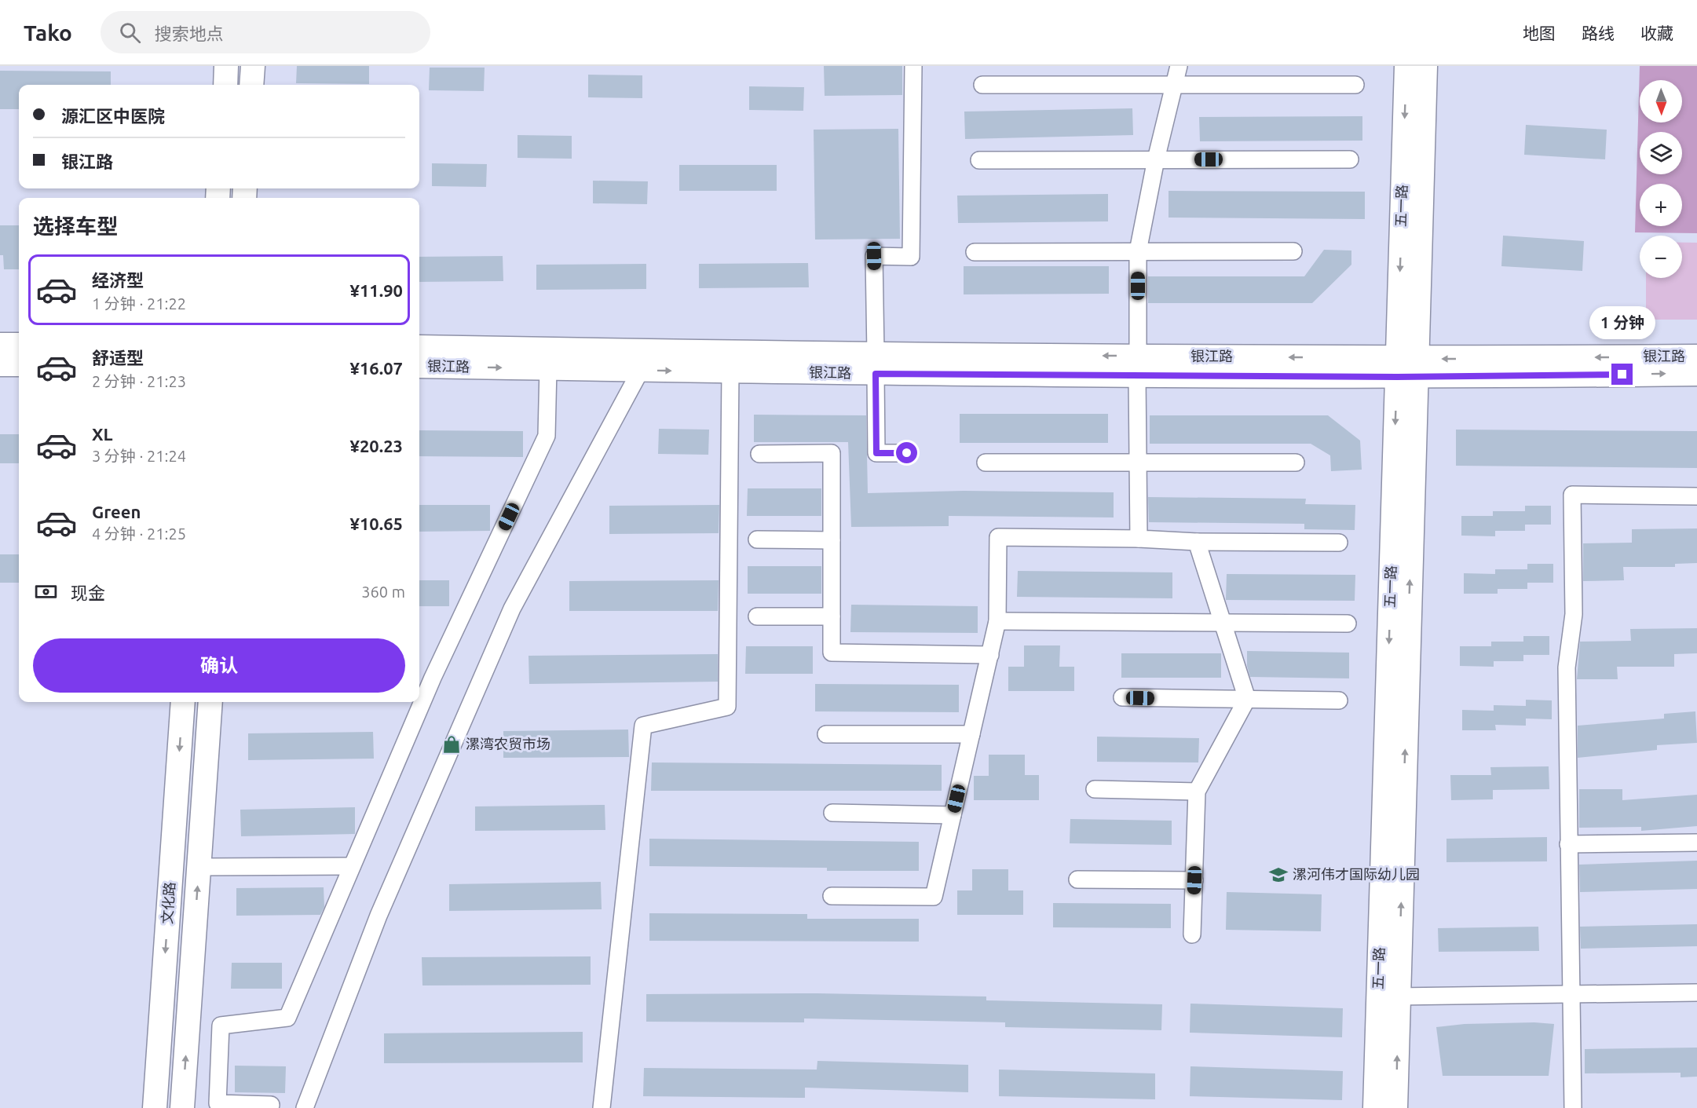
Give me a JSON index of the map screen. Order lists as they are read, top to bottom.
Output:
{
  "streets": {
    "street": ["五一路", "银江路", "文化路"]
  },
  "crossings": [
    ["五一路", "银江路"]
  ],
  "places": {
    "shop": ["漯湾农贸市场"],
    "school or university": ["漯河伟才国际幼儿园"]
  },
  "north": "bottom",
  "page": {
    "header": "Tako",
    "search": "搜索地点",
    "nav": ["地图", "路线", "收藏"],
    "map_buttons": ["+", "−"],
    "banner": ["源汇区中医院", "银江路"],
    "heading": "选择车型",
    "list": [
      {
        "name": "经济型",
        "note": "1 分钟 · 21:22",
        "value": "¥11.90"
      },
      {
        "name": "舒适型",
        "note": "2 分钟 · 21:23",
        "value": "¥16.07"
      },
      {
        "name": "XL",
        "note": "3 分钟 · 21:24",
        "value": "¥20.23"
      },
      {
        "name": "Green",
        "note": "4 分钟 · 21:25",
        "value": "¥10.65"
      }
    ],
    "bubble": "1 分钟",
    "pay": ["现金", "360 m"],
    "buttons": "确认"
  }
}
